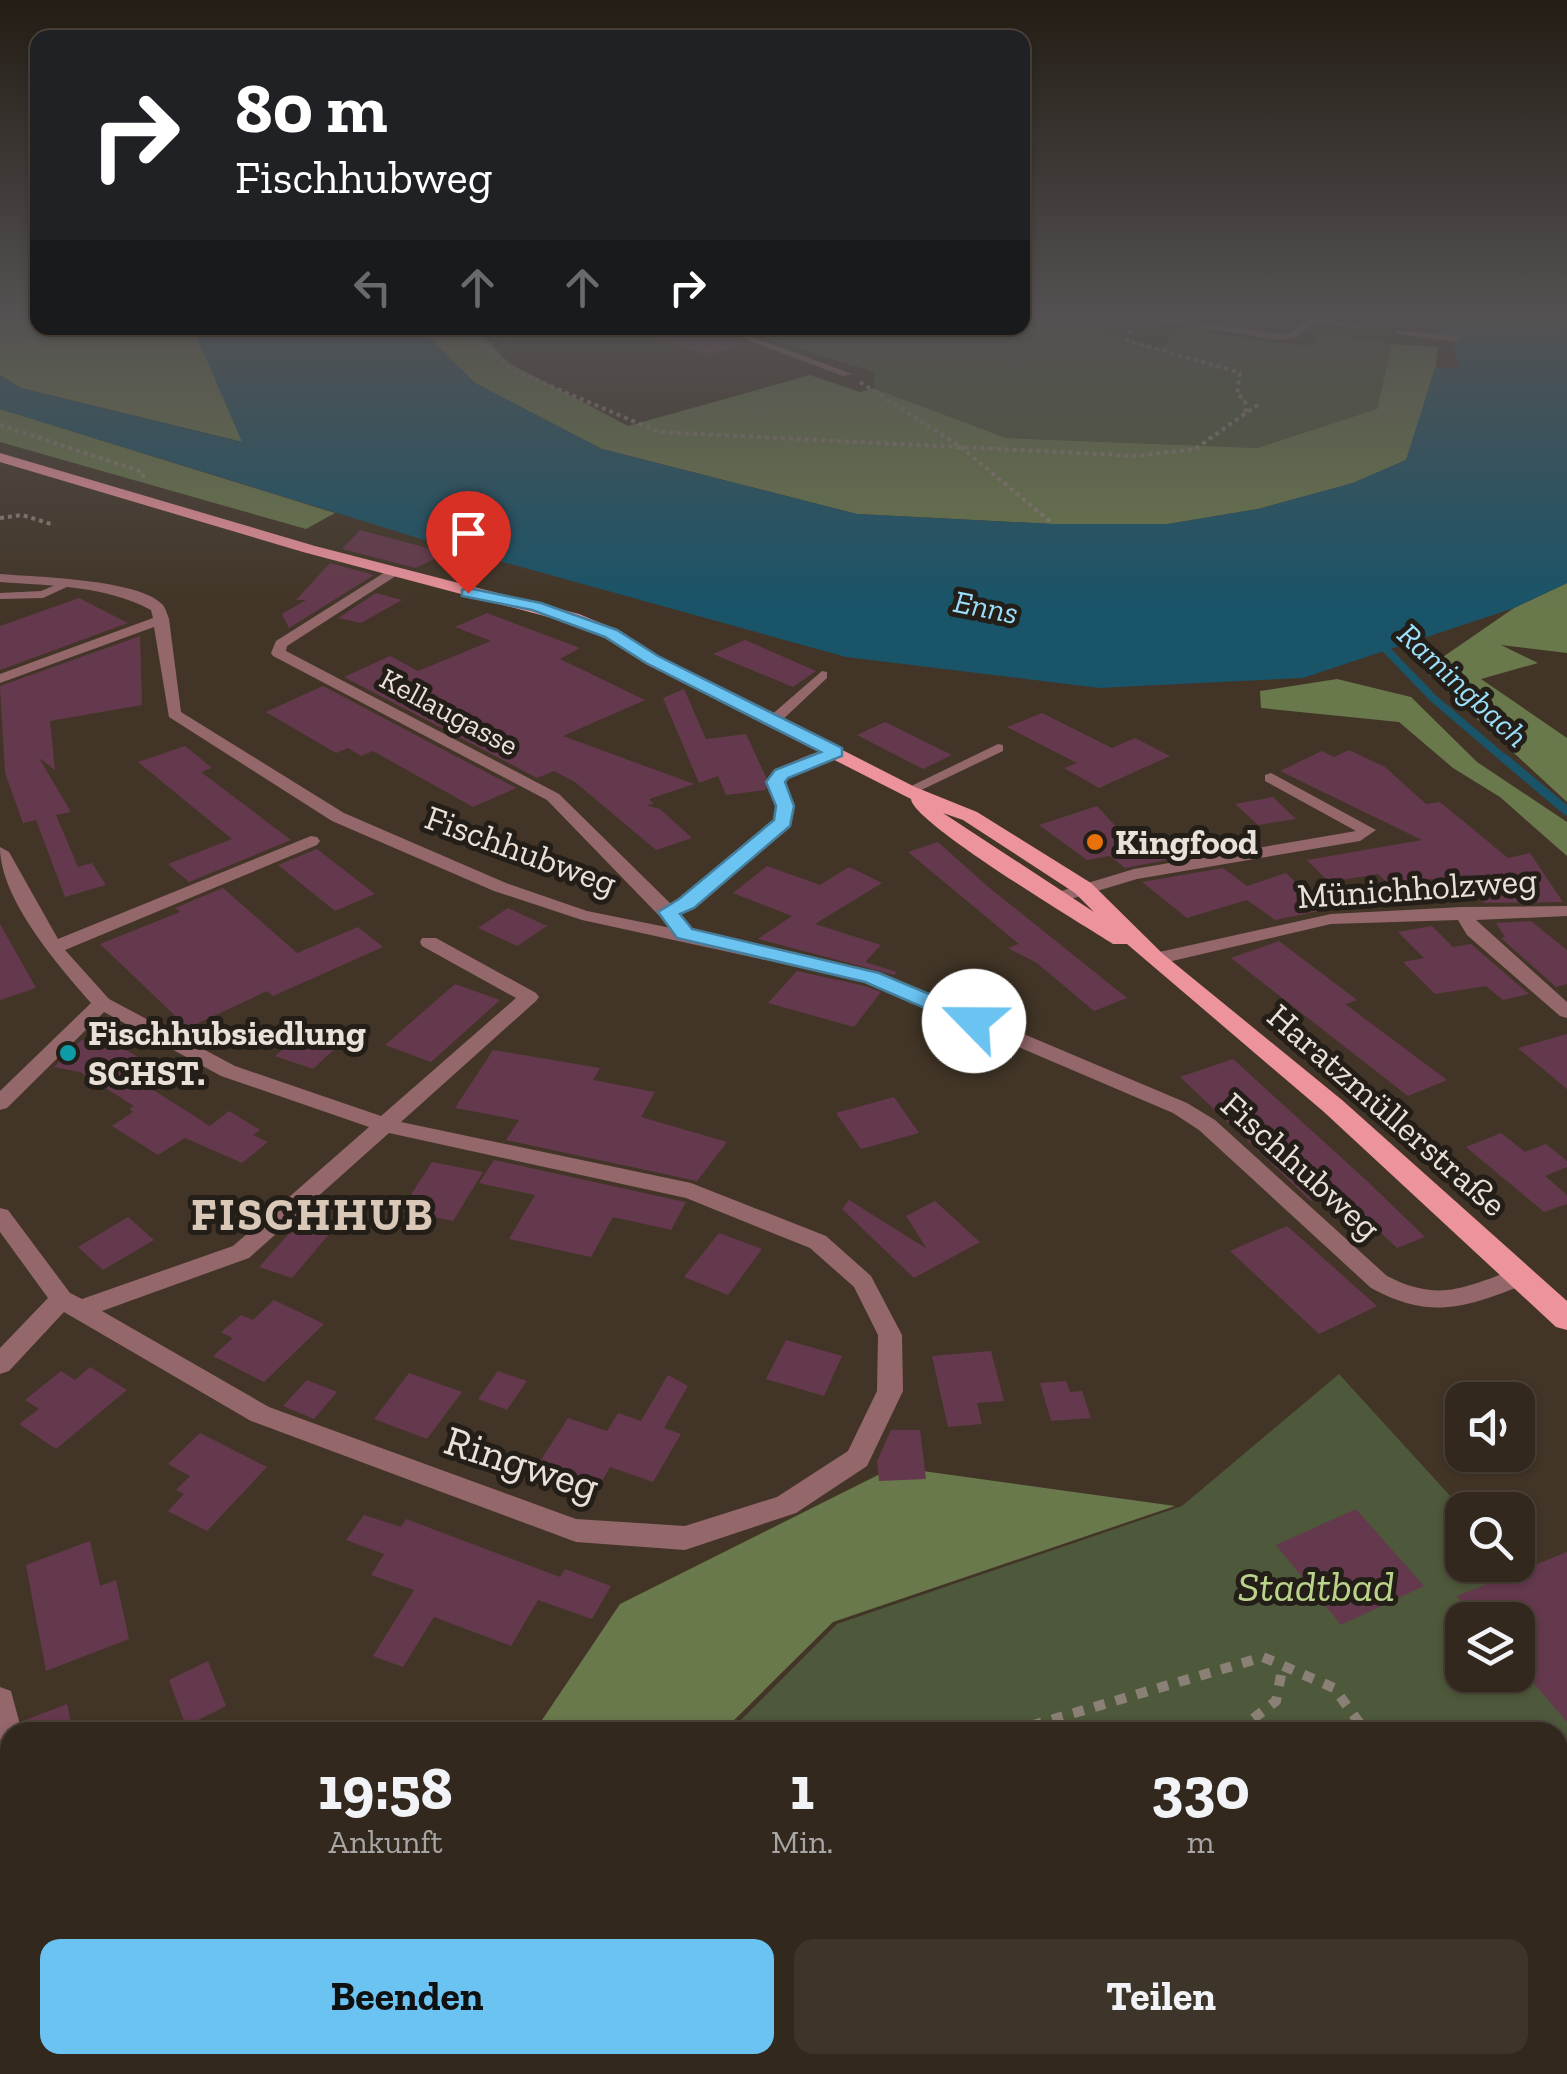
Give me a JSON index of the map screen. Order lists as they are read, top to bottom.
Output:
{
  "streets": {
    "main road": ["Haratzmüllerstraße"],
    "street": [
      "Kellaugasse",
      "Fischhubweg",
      "Münichholzweg",
      "Ringweg"
    ]
  },
  "crossings": [
    ["Kellaugasse", "Fischhubweg"],
    ["Kellaugasse", "Haratzmüllerstraße"],
    ["Fischhubweg", "Haratzmüllerstraße"],
    ["Münichholzweg", "Haratzmüllerstraße"]
  ],
  "districts": ["FISCHHUB"],
  "water": ["Enns", "Ramingbach"],
  "parks": ["Stadtbad"],
  "places": ["Kingfood", "Fischhubsiedlung SCHST."],
  "page": {
    "turn": ["80 m", "Fischhubweg"],
    "eta": [
      "19:58",
      "Ankunft",
      "1",
      "Min.",
      "330",
      "m"
    ],
    "buttons": ["Beenden", "Teilen"]
  }
}
